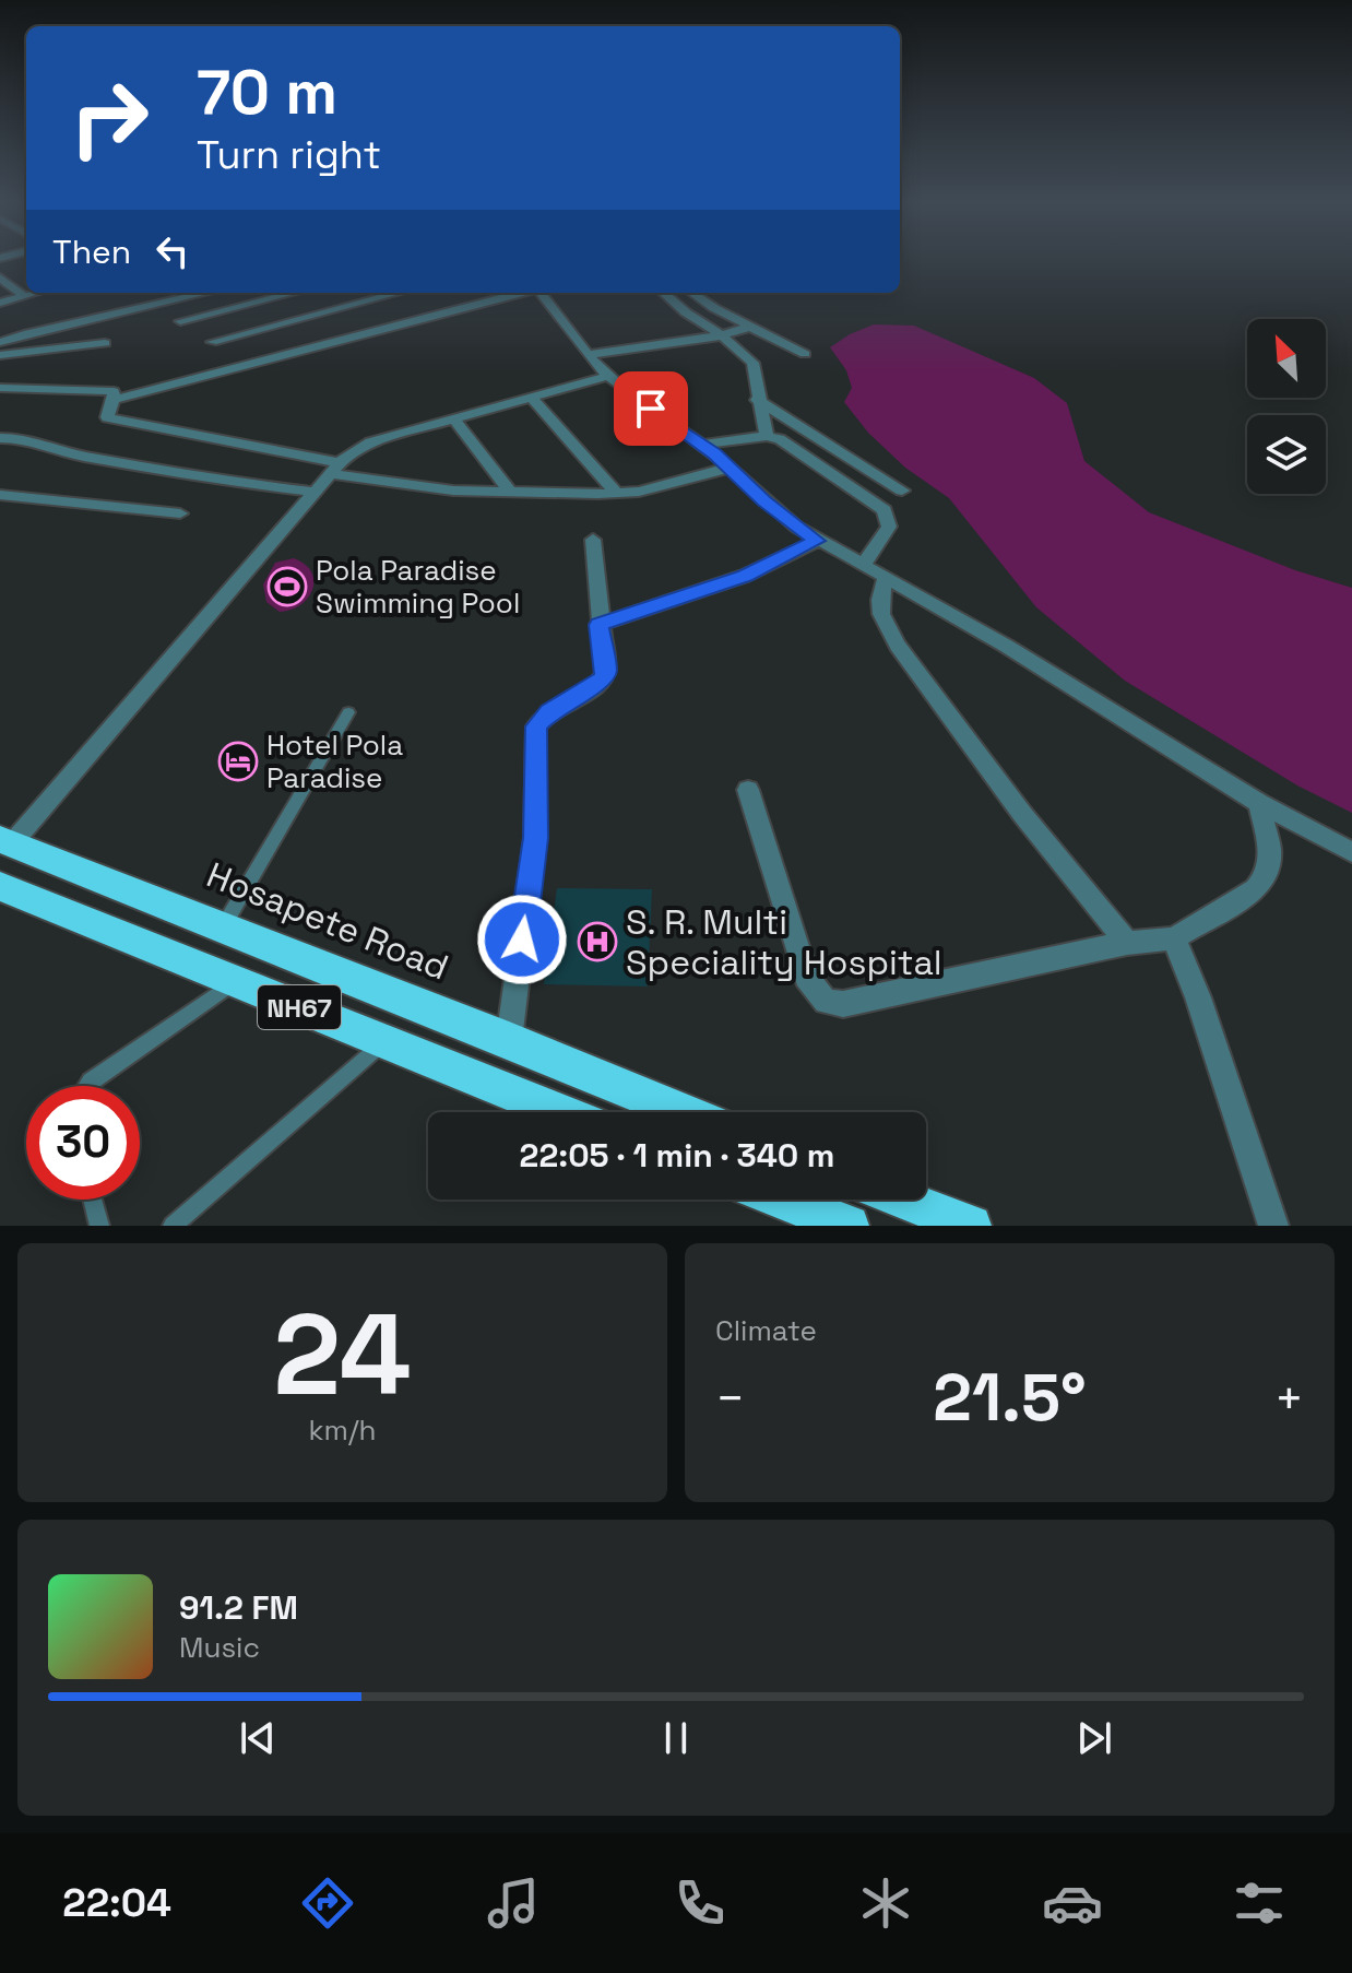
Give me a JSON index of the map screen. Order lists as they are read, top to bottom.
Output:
{
  "streets": {
    "highway": ["Hosapete Road", "NH67"]
  },
  "places": {
    "sports": ["Pola Paradise Swimming Pool"],
    "hotel": ["Hotel Pola Paradise"],
    "hospital": ["S. R. Multi Speciality Hospital"]
  },
  "north": "top left",
  "page": {
    "turn": ["70 m", "Turn right"],
    "then": "Then",
    "limit": "30",
    "trip": "22:05 · 1 min · 340 m",
    "tile": [
      ["24", "km/h"],
      "Climate"
    ],
    "heat": ["−", "21.5°", "+"],
    "song": ["91.2 FM", "Music"],
    "tabs": "22:04"
  }
}
